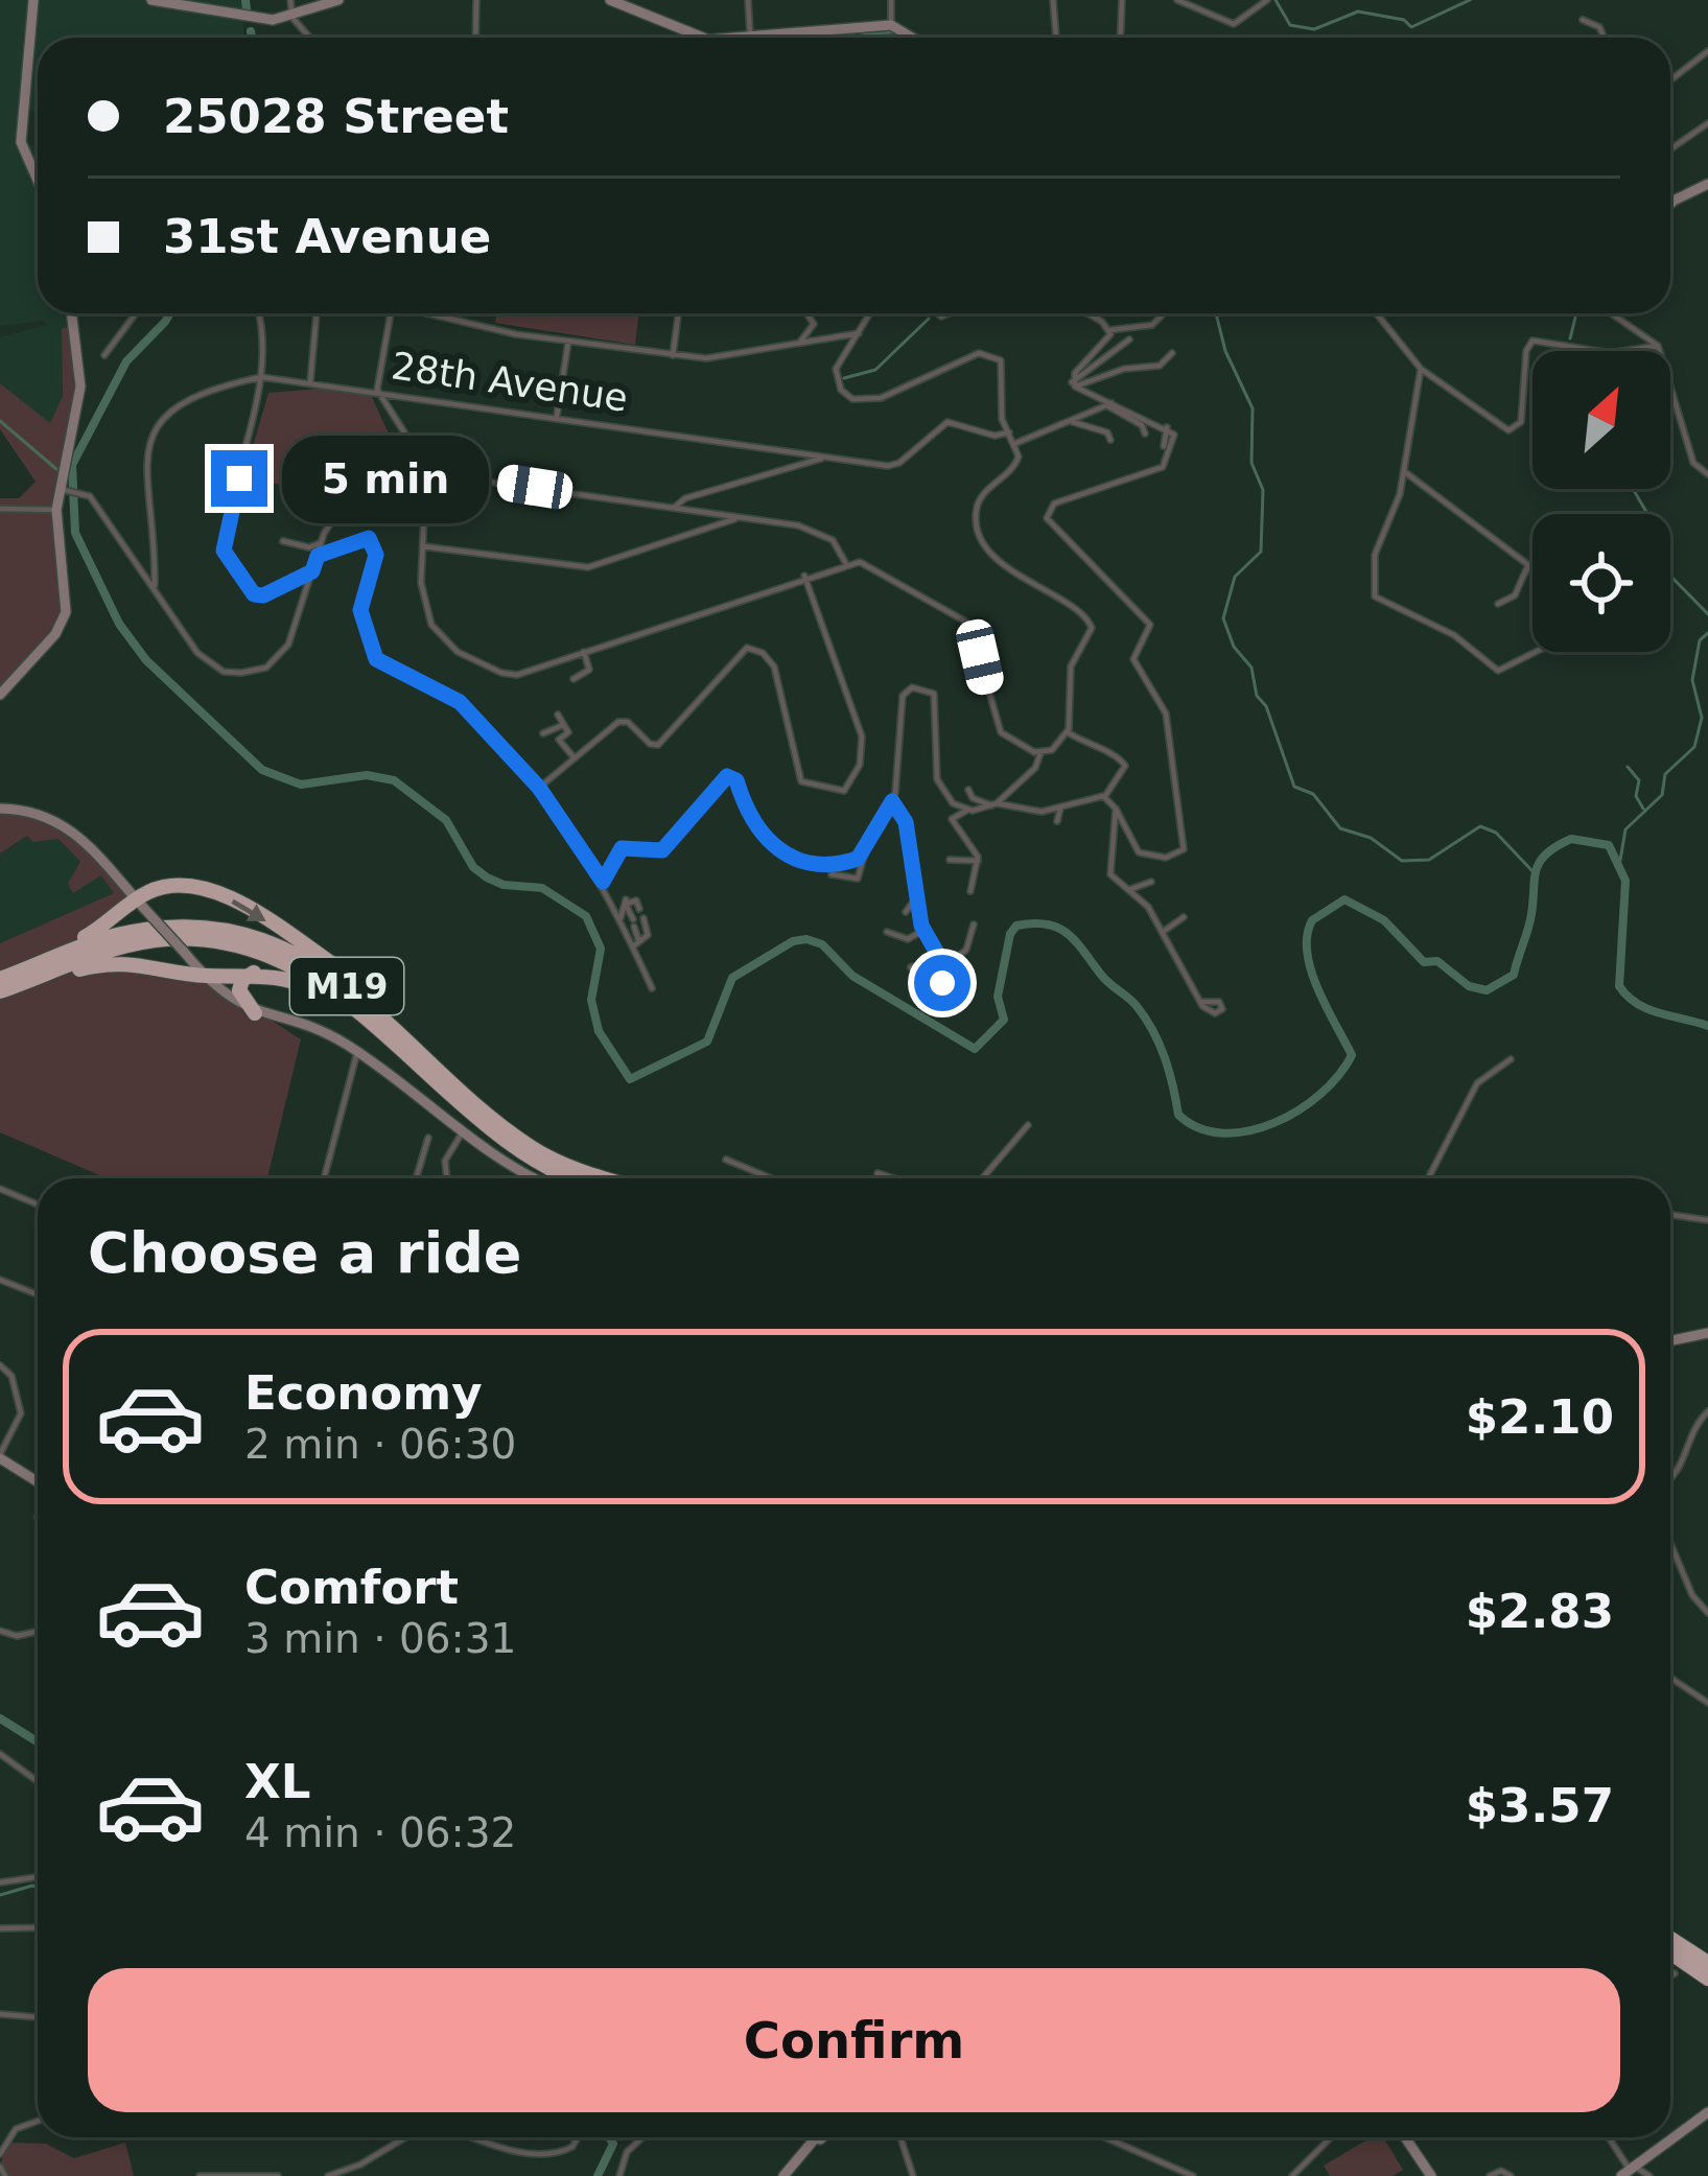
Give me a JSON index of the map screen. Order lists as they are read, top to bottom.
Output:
{
  "streets": {
    "highway": ["M19"],
    "street": ["28th Avenue"]
  },
  "north": "top right",
  "page": {
    "banner": ["25028 Street", "31st Avenue"],
    "bubble": "5 min",
    "heading": "Choose a ride",
    "list": [
      {
        "name": "Economy",
        "note": "2 min · 06:30",
        "value": "$2.10"
      },
      {
        "name": "Comfort",
        "note": "3 min · 06:31",
        "value": "$2.83"
      },
      {
        "name": "XL",
        "note": "4 min · 06:32",
        "value": "$3.57"
      }
    ],
    "buttons": "Confirm"
  }
}
